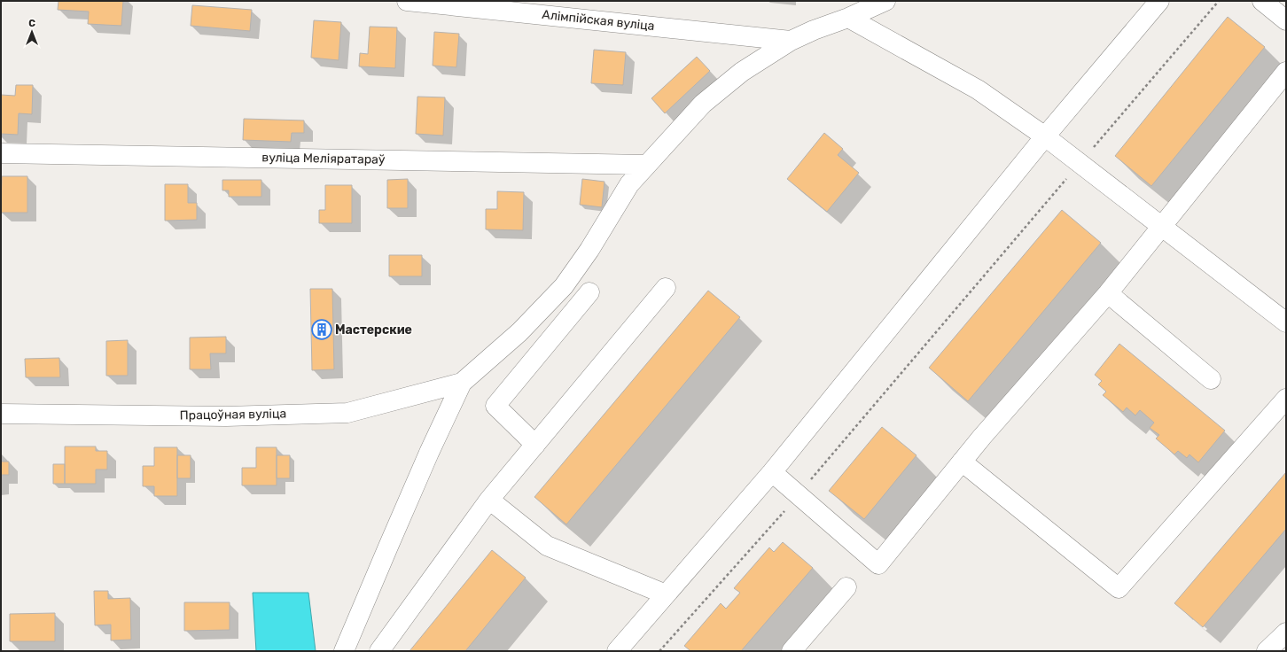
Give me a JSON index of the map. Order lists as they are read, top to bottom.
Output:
{
  "streets": {
    "street": ["Алімпійская вуліца", "вуліца Меліяратараў", "Працоўная вуліца"]
  },
  "places": {
    "building": ["Мастерские"]
  },
  "north": "top"
}
